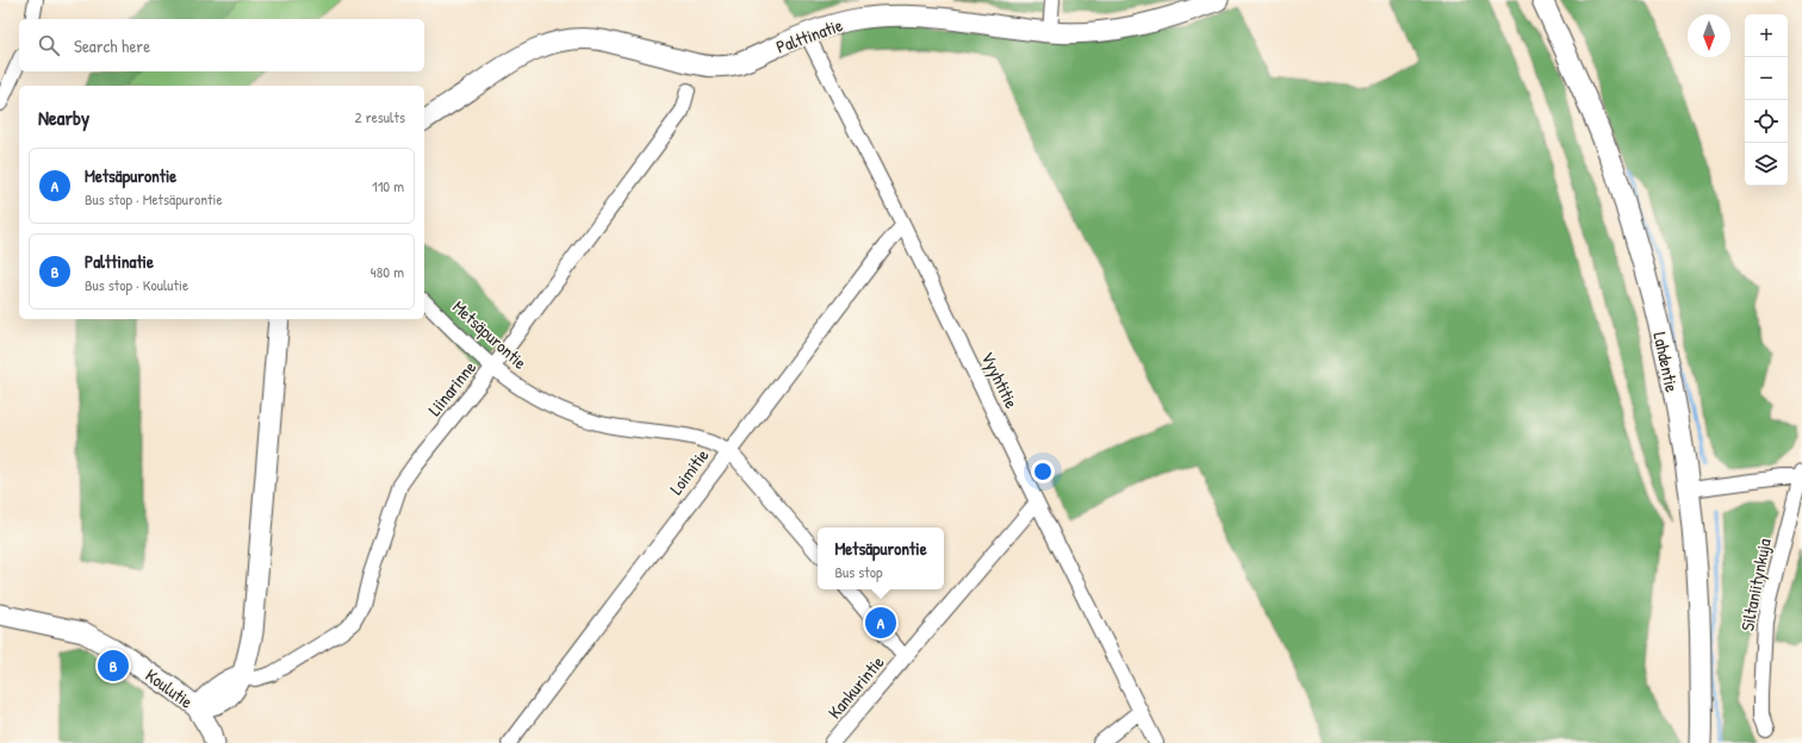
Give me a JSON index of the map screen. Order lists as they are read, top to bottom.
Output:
{
  "streets": {
    "street": [
      "Palttinatie",
      "Metsäpurontie",
      "Lahdentie",
      "Vyyhtitie",
      "Liinarinne",
      "Loimitie",
      "Siltaniitynkuja",
      "Kankurintie",
      "Koulutie"
    ]
  },
  "crossings": [
    ["Palttinatie", "Vyyhtitie"],
    ["Metsäpurontie", "Liinarinne"],
    ["Metsäpurontie", "Loimitie"],
    ["Lahdentie", "Siltaniitynkuja"],
    ["Vyyhtitie", "Loimitie"],
    ["Vyyhtitie", "Kankurintie"]
  ],
  "north": "bottom",
  "page": {
    "map_buttons": ["+", "−"],
    "search": "Search here",
    "heading": ["Nearby", "2 results"],
    "list": [
      {
        "mark": "A",
        "name": "Metsäpurontie",
        "note": "Bus stop · Metsäpurontie",
        "value": "110 m"
      },
      {
        "mark": "B",
        "name": "Palttinatie",
        "note": "Bus stop · Koulutie",
        "value": "480 m"
      }
    ],
    "popup": ["Metsäpurontie", "Bus stop"],
    "pins": ["A", "B"]
  }
}
